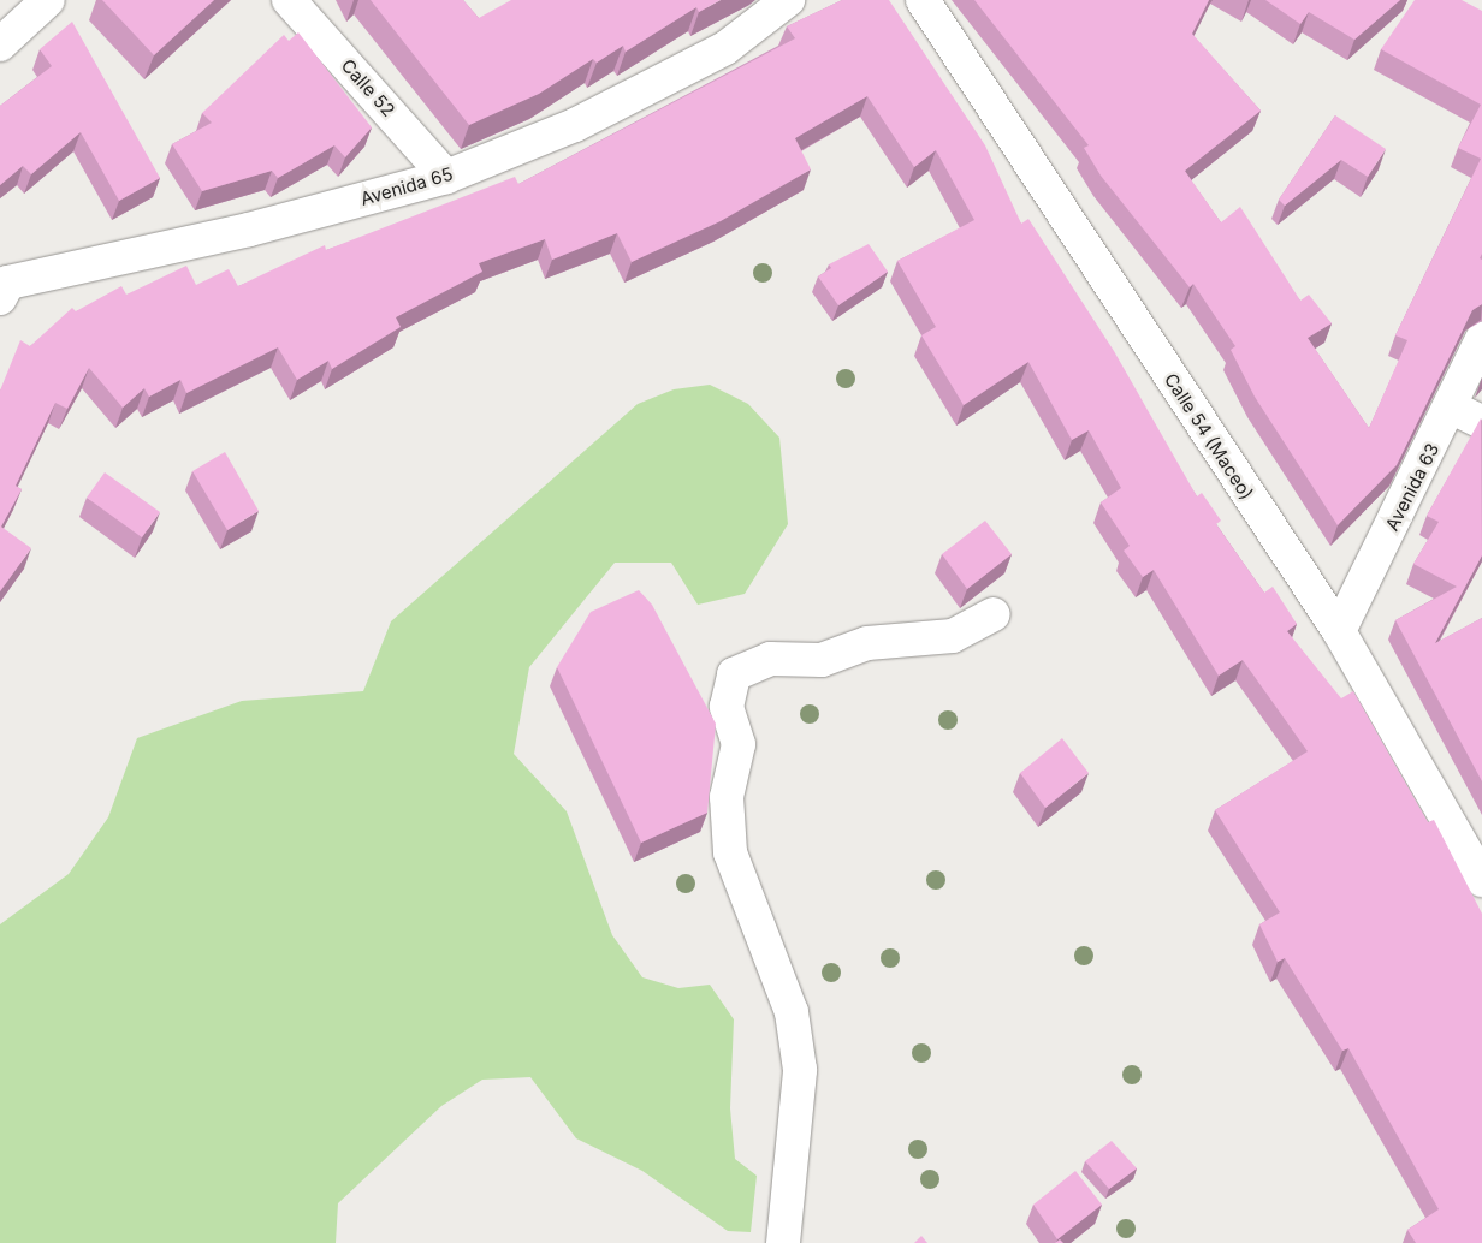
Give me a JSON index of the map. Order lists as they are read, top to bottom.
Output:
{
  "streets": {
    "street": [
      "Calle 52",
      "Avenida 65",
      "Calle 54 (Maceo)",
      "Avenida 63"
    ]
  },
  "crossings": [
    ["Calle 52", "Avenida 65"],
    ["Calle 54 (Maceo)", "Avenida 63"]
  ]
}
